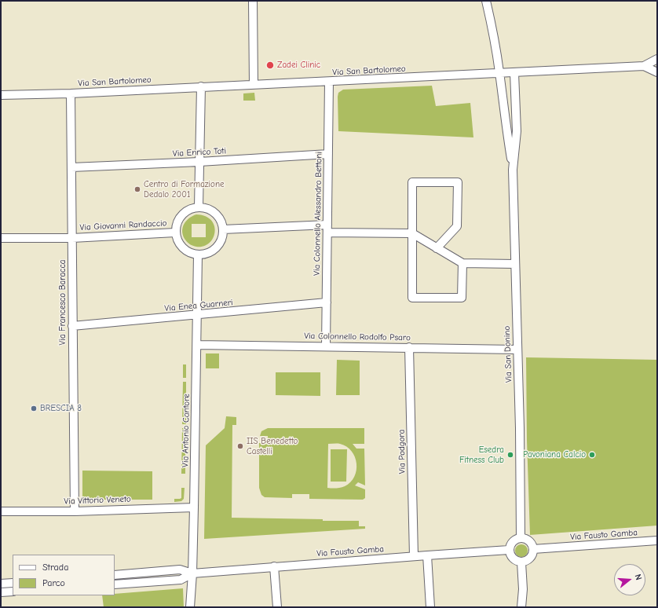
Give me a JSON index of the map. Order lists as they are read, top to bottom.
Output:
{
  "streets": {
    "street": [
      "Via San Bartolomeo",
      "Via Enrico Toti",
      "Via Colonnello Alessandro Bettoni",
      "Via Giovanni Randaccio",
      "Via Francesco Baracca",
      "Via Enea Guarneri",
      "Via Colonnello Rodolfo Psaro",
      "Via San Donino",
      "Via Antonio Cantore",
      "Via Podgora",
      "Via Vittorio Veneto",
      "Via Fausto Gamba"
    ]
  },
  "crossings": [
    ["Via San Bartolomeo", "Via Colonnello Alessandro Bettoni"],
    ["Via San Bartolomeo", "Via Francesco Baracca"],
    ["Via San Bartolomeo", "Via San Donino"],
    ["Via Enrico Toti", "Via Colonnello Alessandro Bettoni"],
    ["Via Enrico Toti", "Via Francesco Baracca"],
    ["Via Colonnello Alessandro Bettoni", "Via Enea Guarneri"],
    ["Via Colonnello Alessandro Bettoni", "Via Colonnello Rodolfo Psaro"],
    ["Via Giovanni Randaccio", "Via Francesco Baracca"],
    ["Via Giovanni Randaccio", "Via Antonio Cantore"],
    ["Via Francesco Baracca", "Via Enea Guarneri"],
    ["Via Francesco Baracca", "Via Vittorio Veneto"],
    ["Via Enea Guarneri", "Via Antonio Cantore"],
    ["Via Colonnello Rodolfo Psaro", "Via San Donino"],
    ["Via Colonnello Rodolfo Psaro", "Via Antonio Cantore"],
    ["Via Colonnello Rodolfo Psaro", "Via Podgora"],
    ["Via San Donino", "Via Fausto Gamba"],
    ["Via Antonio Cantore", "Via Vittorio Veneto"],
    ["Via Antonio Cantore", "Via Fausto Gamba"],
    ["Via Podgora", "Via Fausto Gamba"]
  ],
  "places": [
    "Zadei Clinic",
    "Centro di Formazione Dedalo 2001",
    "BRESCIA 8",
    "IIS Benedetto Castelli",
    "Esedra Fitness Club",
    "Pavoniana Calcio"
  ],
  "legend": ["Strada", "Parco"],
  "north": "right"
}
